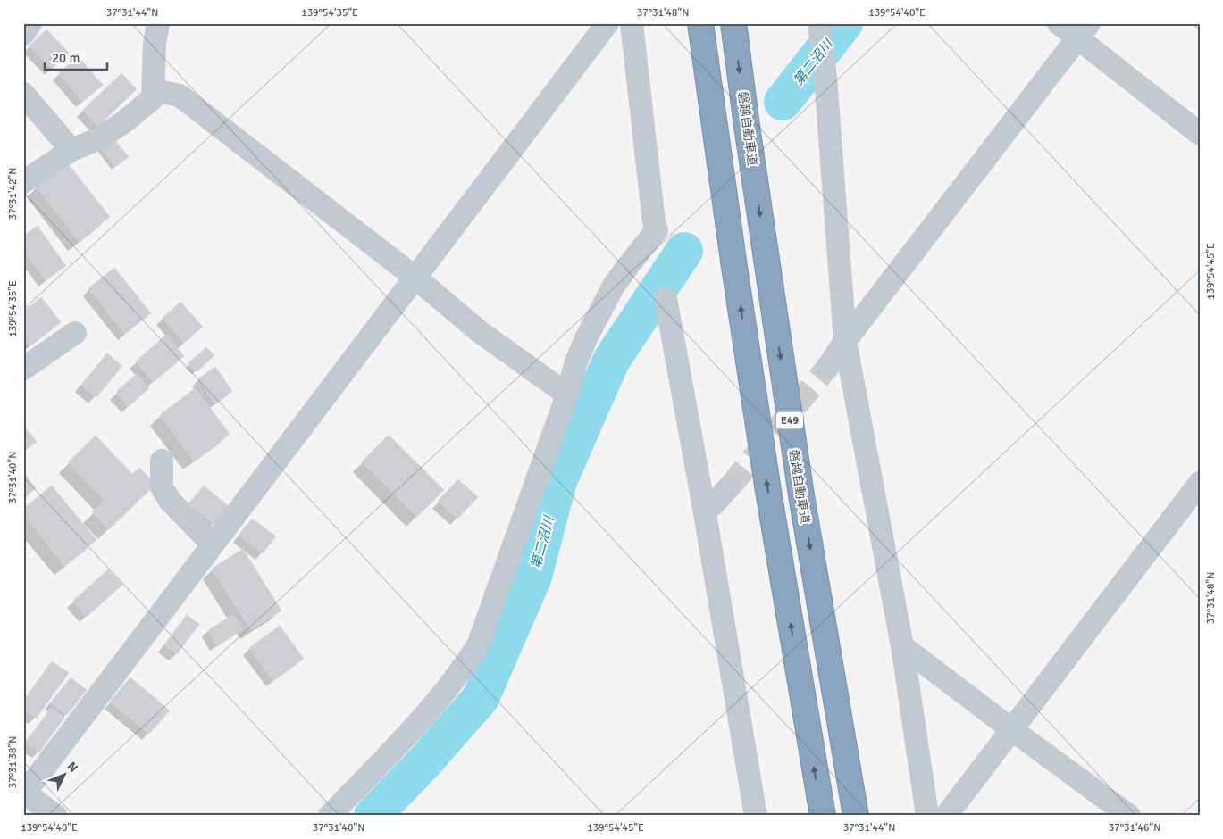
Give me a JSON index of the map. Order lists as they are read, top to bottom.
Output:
{
  "streets": {
    "highway": ["磐越自動車道", "E49"]
  },
  "water": ["第二沼川"],
  "scale_bar": "20 m",
  "north": "top right",
  "coordinates": [
    "37°31'44\"N",
    "139°54'35\"E",
    "37°31'48\"N",
    "139°54'40\"E",
    "37°31'42\"N",
    "139°54'45\"E",
    "37°31'40\"N",
    "37°31'38\"N",
    "37°31'46\"N"
  ]
}
